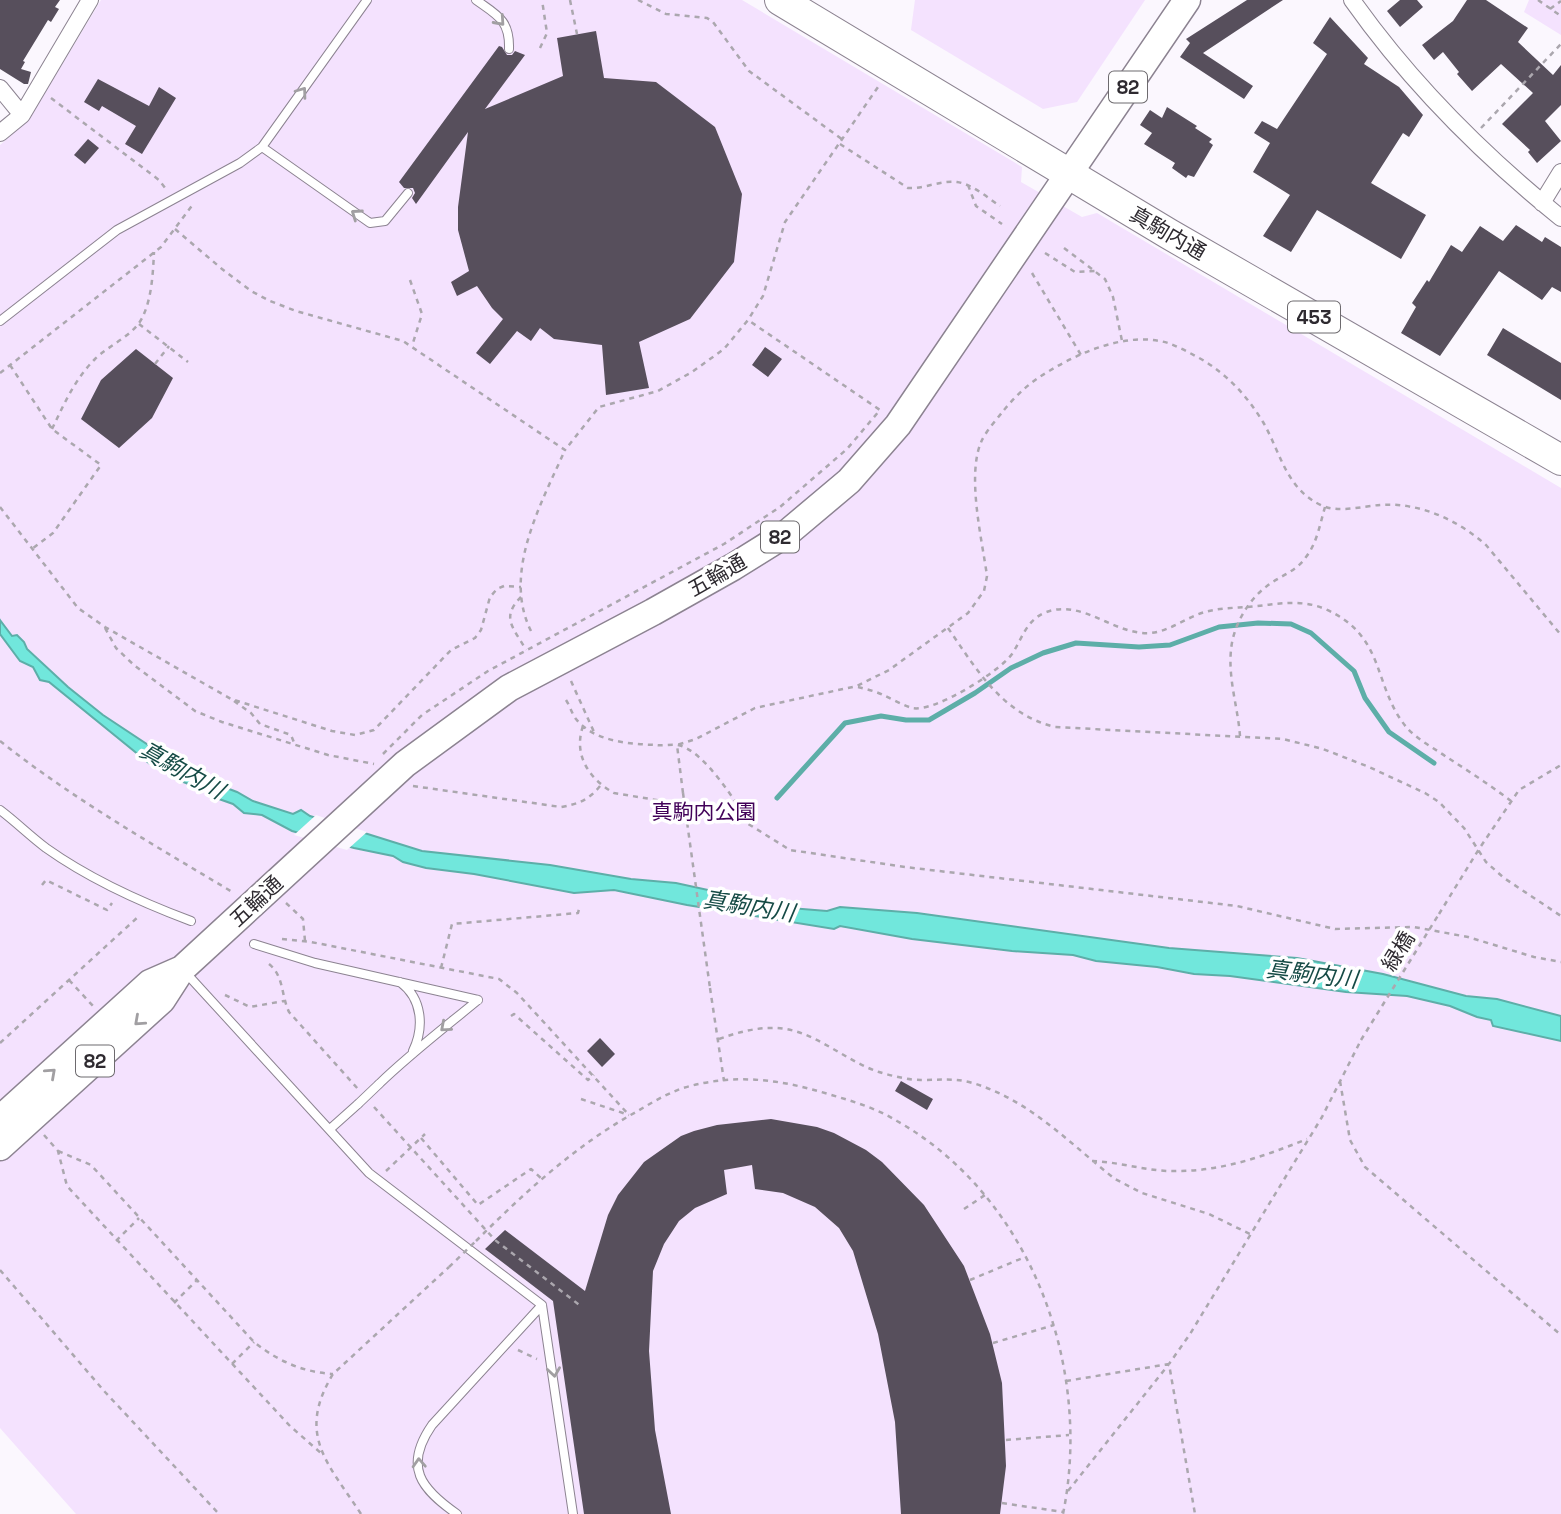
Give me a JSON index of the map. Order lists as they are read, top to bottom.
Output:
{
  "streets": {
    "highway": ["真駒内通", "453"],
    "main road": ["82", "五輪通"],
    "path": ["緑橋"]
  },
  "crossings": [
    ["真駒内通", "五輪通"]
  ],
  "water": ["真駒内川"],
  "parks": ["真駒内公園"]
}
